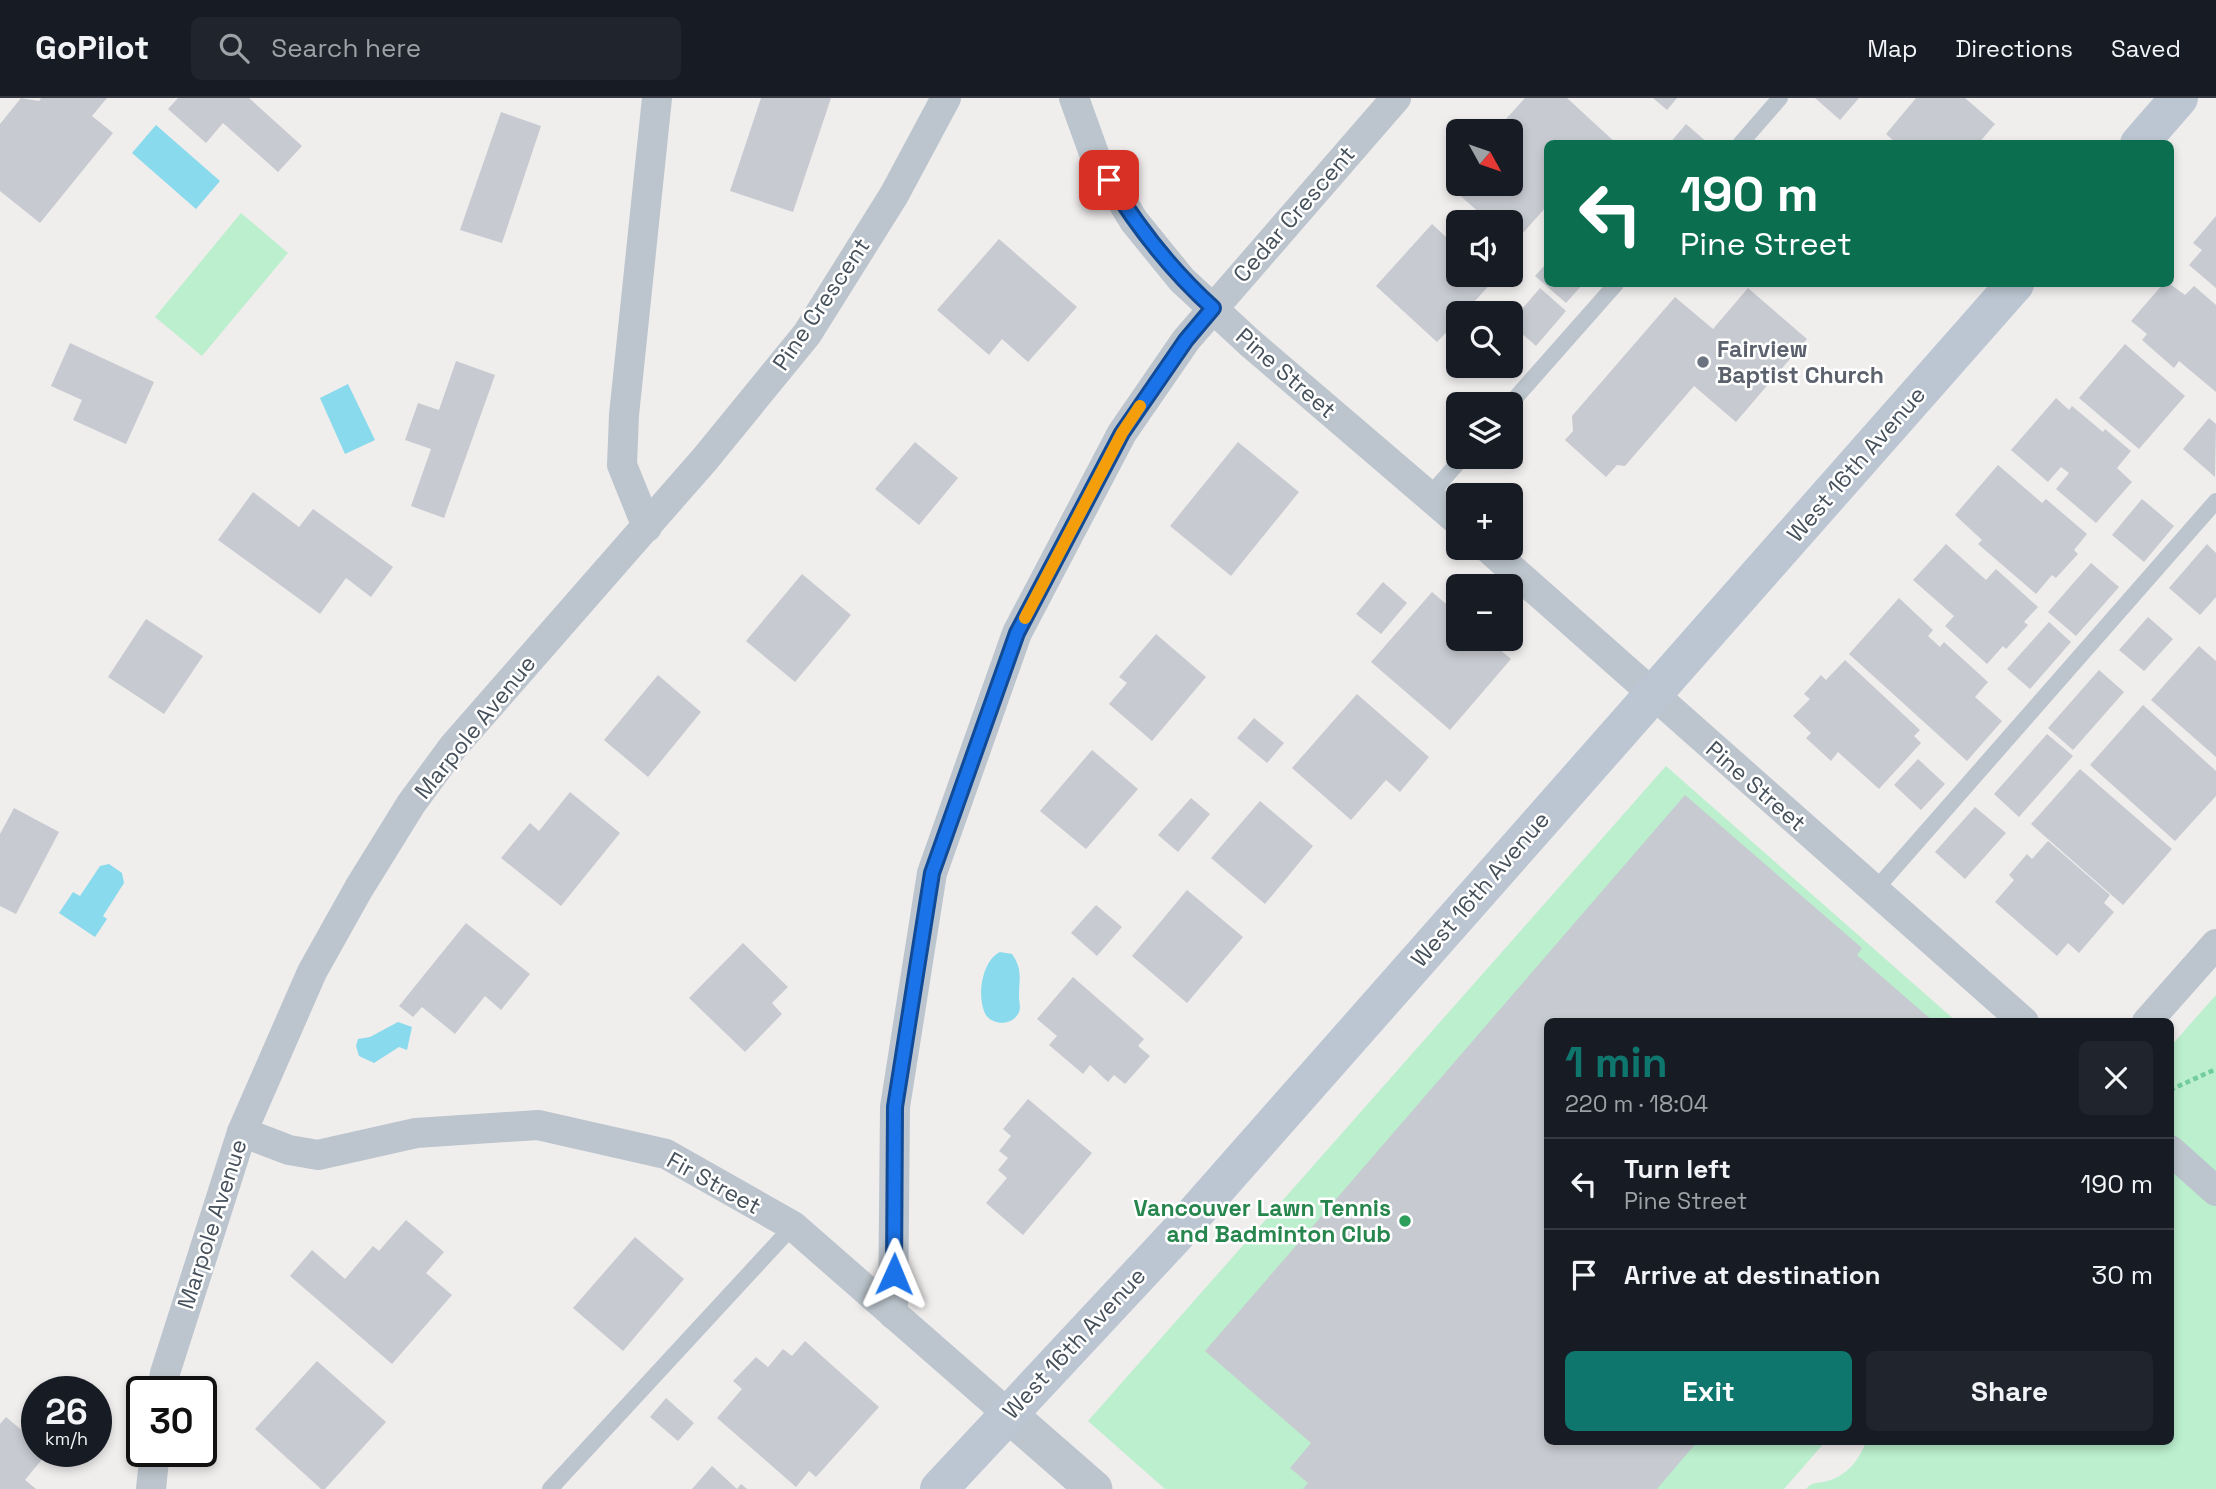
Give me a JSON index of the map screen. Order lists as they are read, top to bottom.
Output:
{
  "streets": {
    "main road": ["West 16th Avenue"],
    "street": [
      "Cedar Crescent",
      "Pine Crescent",
      "Pine Street",
      "Marpole Avenue",
      "Fir Street"
    ]
  },
  "crossings": [
    ["Cedar Crescent", "Pine Street"],
    ["Cedar Crescent", "Fir Street"],
    ["Pine Crescent", "Marpole Avenue"],
    ["Pine Street", "West 16th Avenue"],
    ["West 16th Avenue", "Fir Street"],
    ["Marpole Avenue", "Fir Street"]
  ],
  "places": ["Fairview Baptist Church", "Vancouver Lawn Tennis and Badminton Club"],
  "north": "bottom right",
  "page": {
    "header": "GoPilot",
    "search": "Search here",
    "nav": ["Map", "Directions", "Saved"],
    "map_buttons": ["+", "−"],
    "turn": ["190 m", "Pine Street"],
    "heading": ["1 min", "220 m · 18:04"],
    "list": [
      {
        "name": "Turn left",
        "note": "Pine Street",
        "value": "190 m"
      },
      {
        "name": "Arrive at destination",
        "value": "30 m"
      }
    ],
    "buttons": ["Exit", "Share"],
    "speed": "26 km/h",
    "limit": "30"
  }
}
